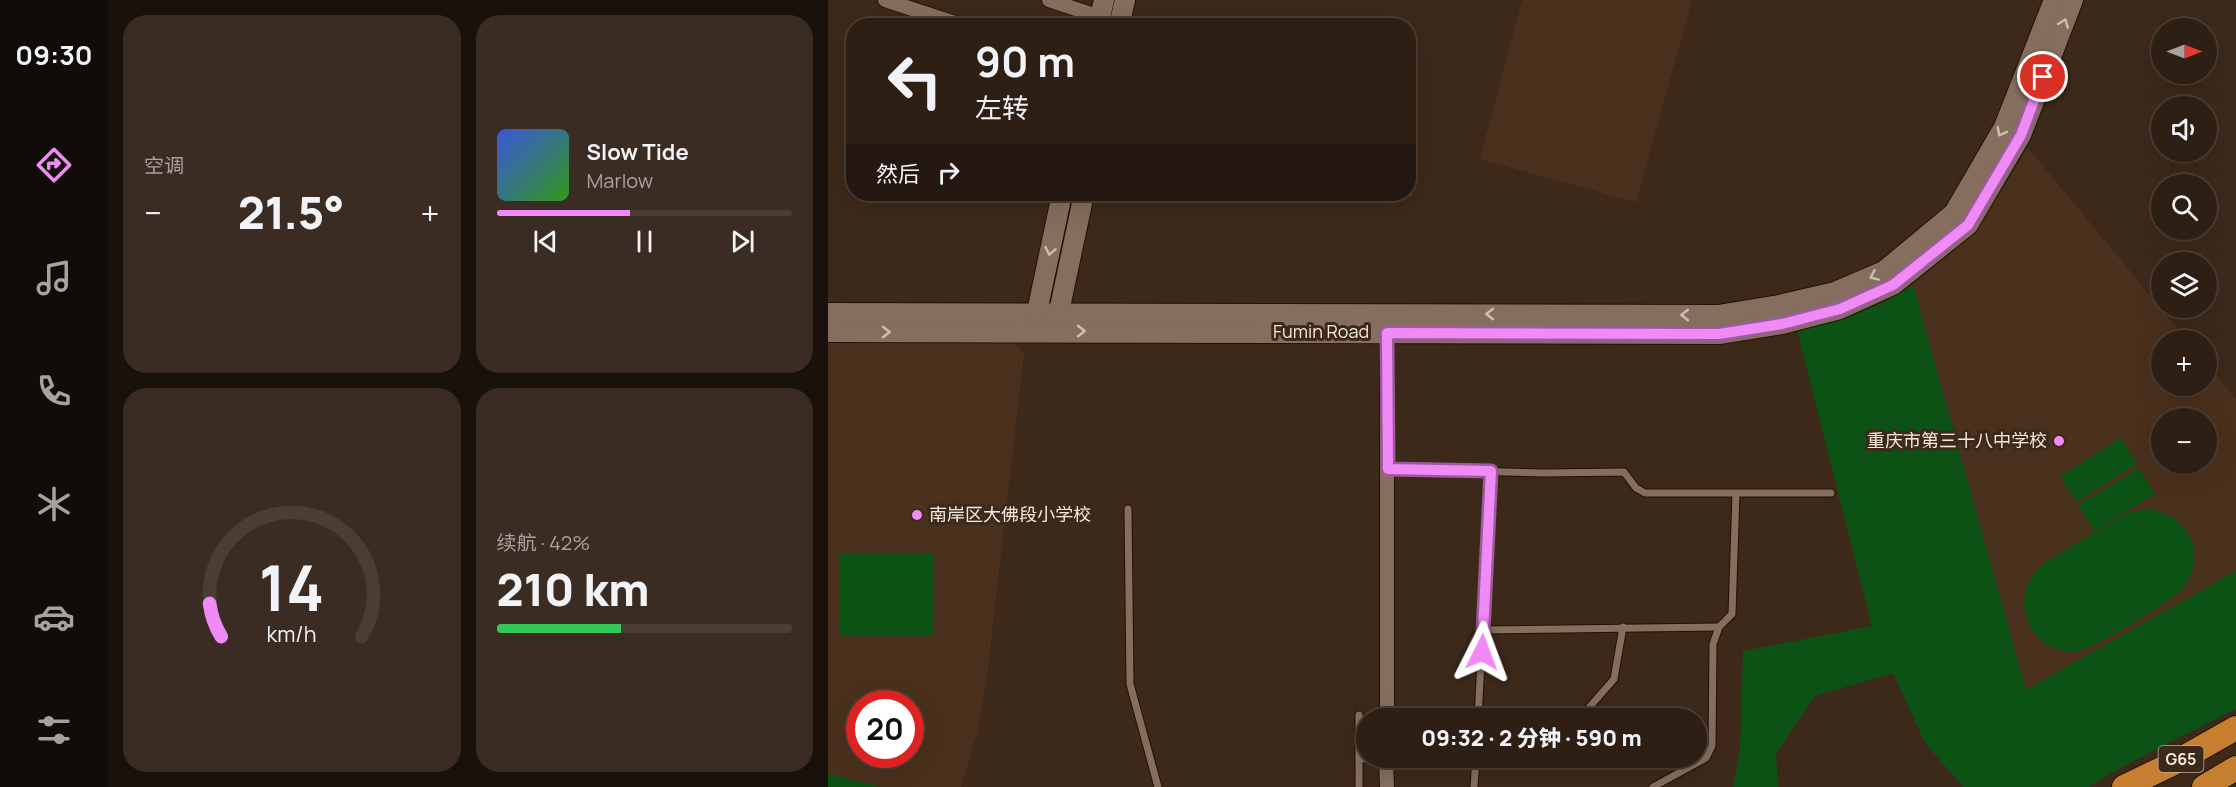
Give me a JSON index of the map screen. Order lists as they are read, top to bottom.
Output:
{
  "streets": {
    "highway": ["G65"],
    "main road": ["Fumin Road"]
  },
  "places": ["重庆市第三十八中学校", "南岸区大佛段小学校"],
  "north": "right",
  "page": {
    "tabs": "09:30",
    "tile": [
      "空调",
      ["续航 · 42%", "210 km"]
    ],
    "map_buttons": ["+", "−"],
    "turn": ["90 m", "左转"],
    "song": ["Slow Tide", "Marlow"],
    "then": "然后",
    "heat": ["−", "21.5°", "+"],
    "limit": "20",
    "trip": "09:32 · 2 分钟 · 590 m",
    "gauge": ["14", "km/h"]
  }
}
